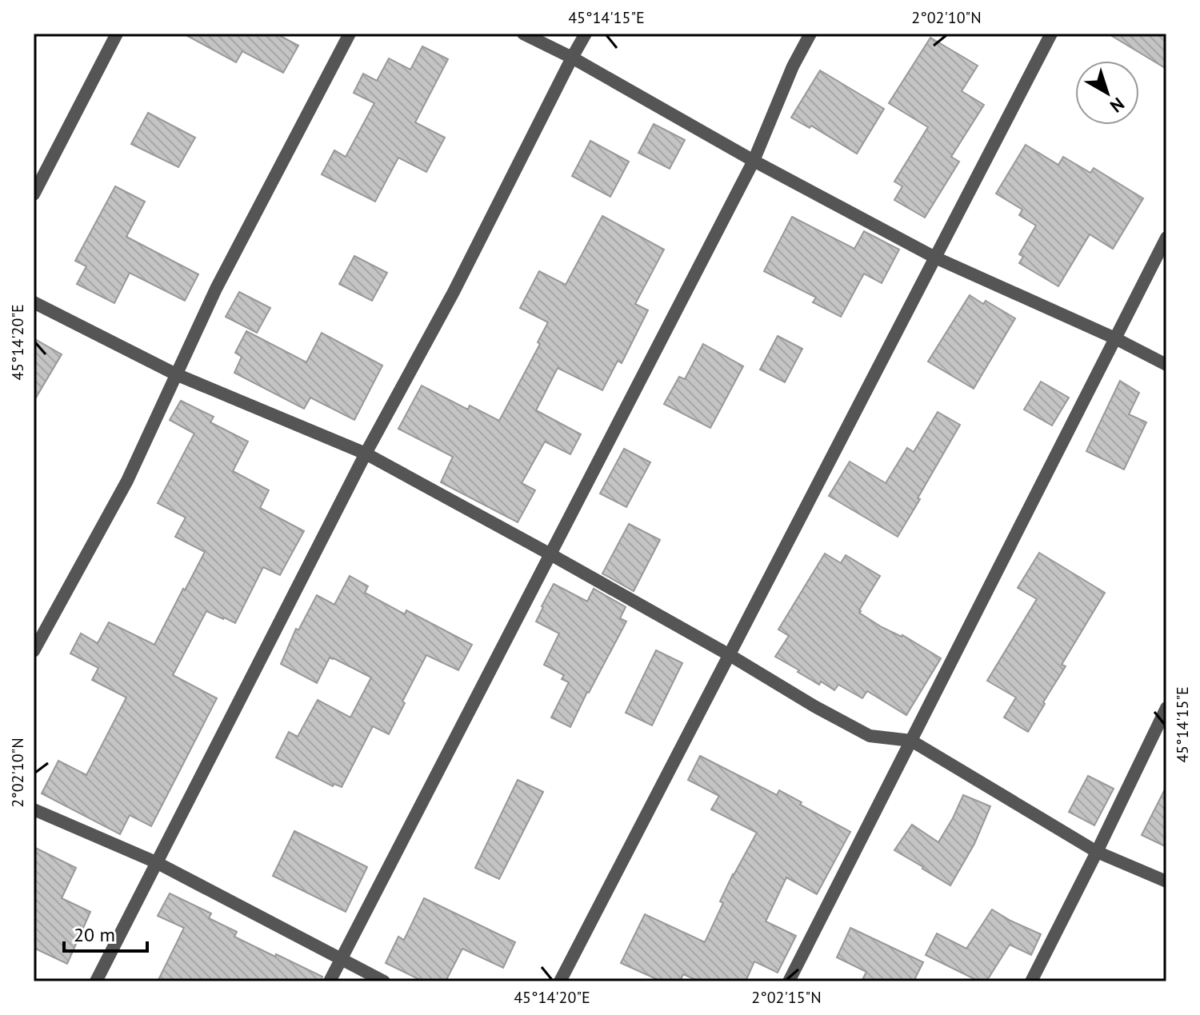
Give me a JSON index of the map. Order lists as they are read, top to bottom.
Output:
{
  "scale_bar": "20 m",
  "north": "bottom right",
  "coordinates": [
    "45°14'15\"E",
    "2°02'10\"N",
    "45°14'20\"E",
    "2°02'15\"N"
  ]
}
